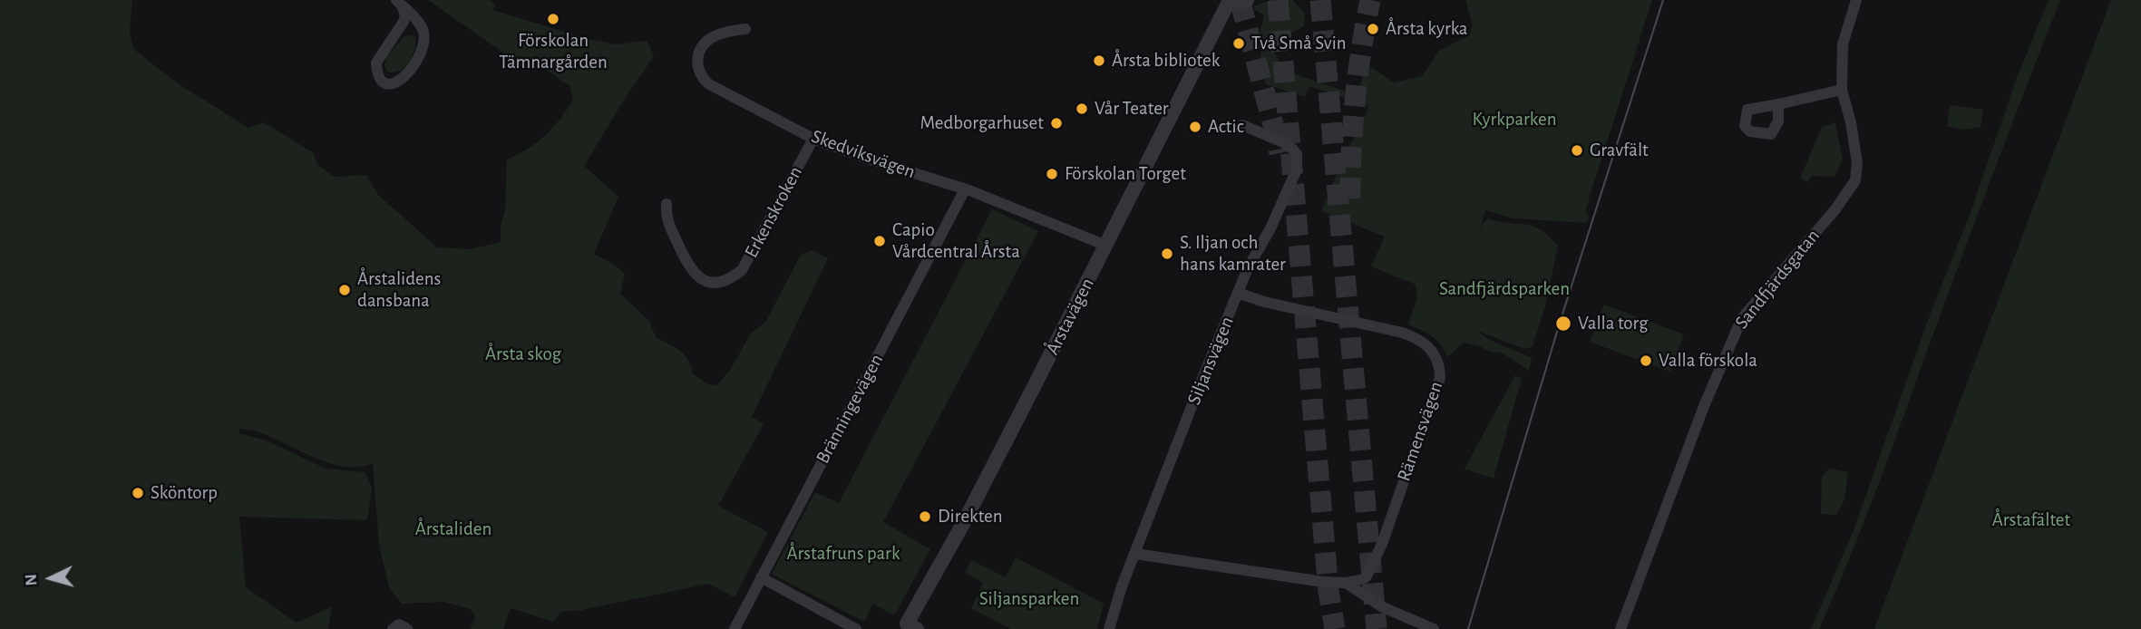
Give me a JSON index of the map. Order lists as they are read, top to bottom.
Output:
{
  "streets": {
    "street": [
      "Skedviksvägen",
      "Erkenskroken",
      "Sandfjärdsgatan",
      "Årstavägen",
      "Siljansvägen",
      "Bränningevägen",
      "Rämensvägen"
    ]
  },
  "crossings": [
    ["Skedviksvägen", "Erkenskroken"],
    ["Skedviksvägen", "Årstavägen"],
    ["Skedviksvägen", "Bränningevägen"],
    ["Siljansvägen", "Rämensvägen"]
  ],
  "parks": [
    "Kyrkparken",
    "Sandfjärdsparken",
    "Årsta skog",
    "Årstafältet",
    "Årstaliden",
    "Årstafruns park",
    "Siljansparken"
  ],
  "places": [
    "Förskolan Tämnargården",
    "Årsta kyrka",
    "Två Små Svin",
    "Årsta bibliotek",
    "Vår Teater",
    "Medborgarhuset",
    "Actic",
    "Gravfält",
    "Förskolan Torget",
    "Capio Vårdcentral Årsta",
    "S. Iljan och hans kamrater",
    "Årstalidens dansbana",
    "Valla torg",
    "Valla förskola",
    "Sköntorp",
    "Direkten"
  ],
  "north": "left"
}
